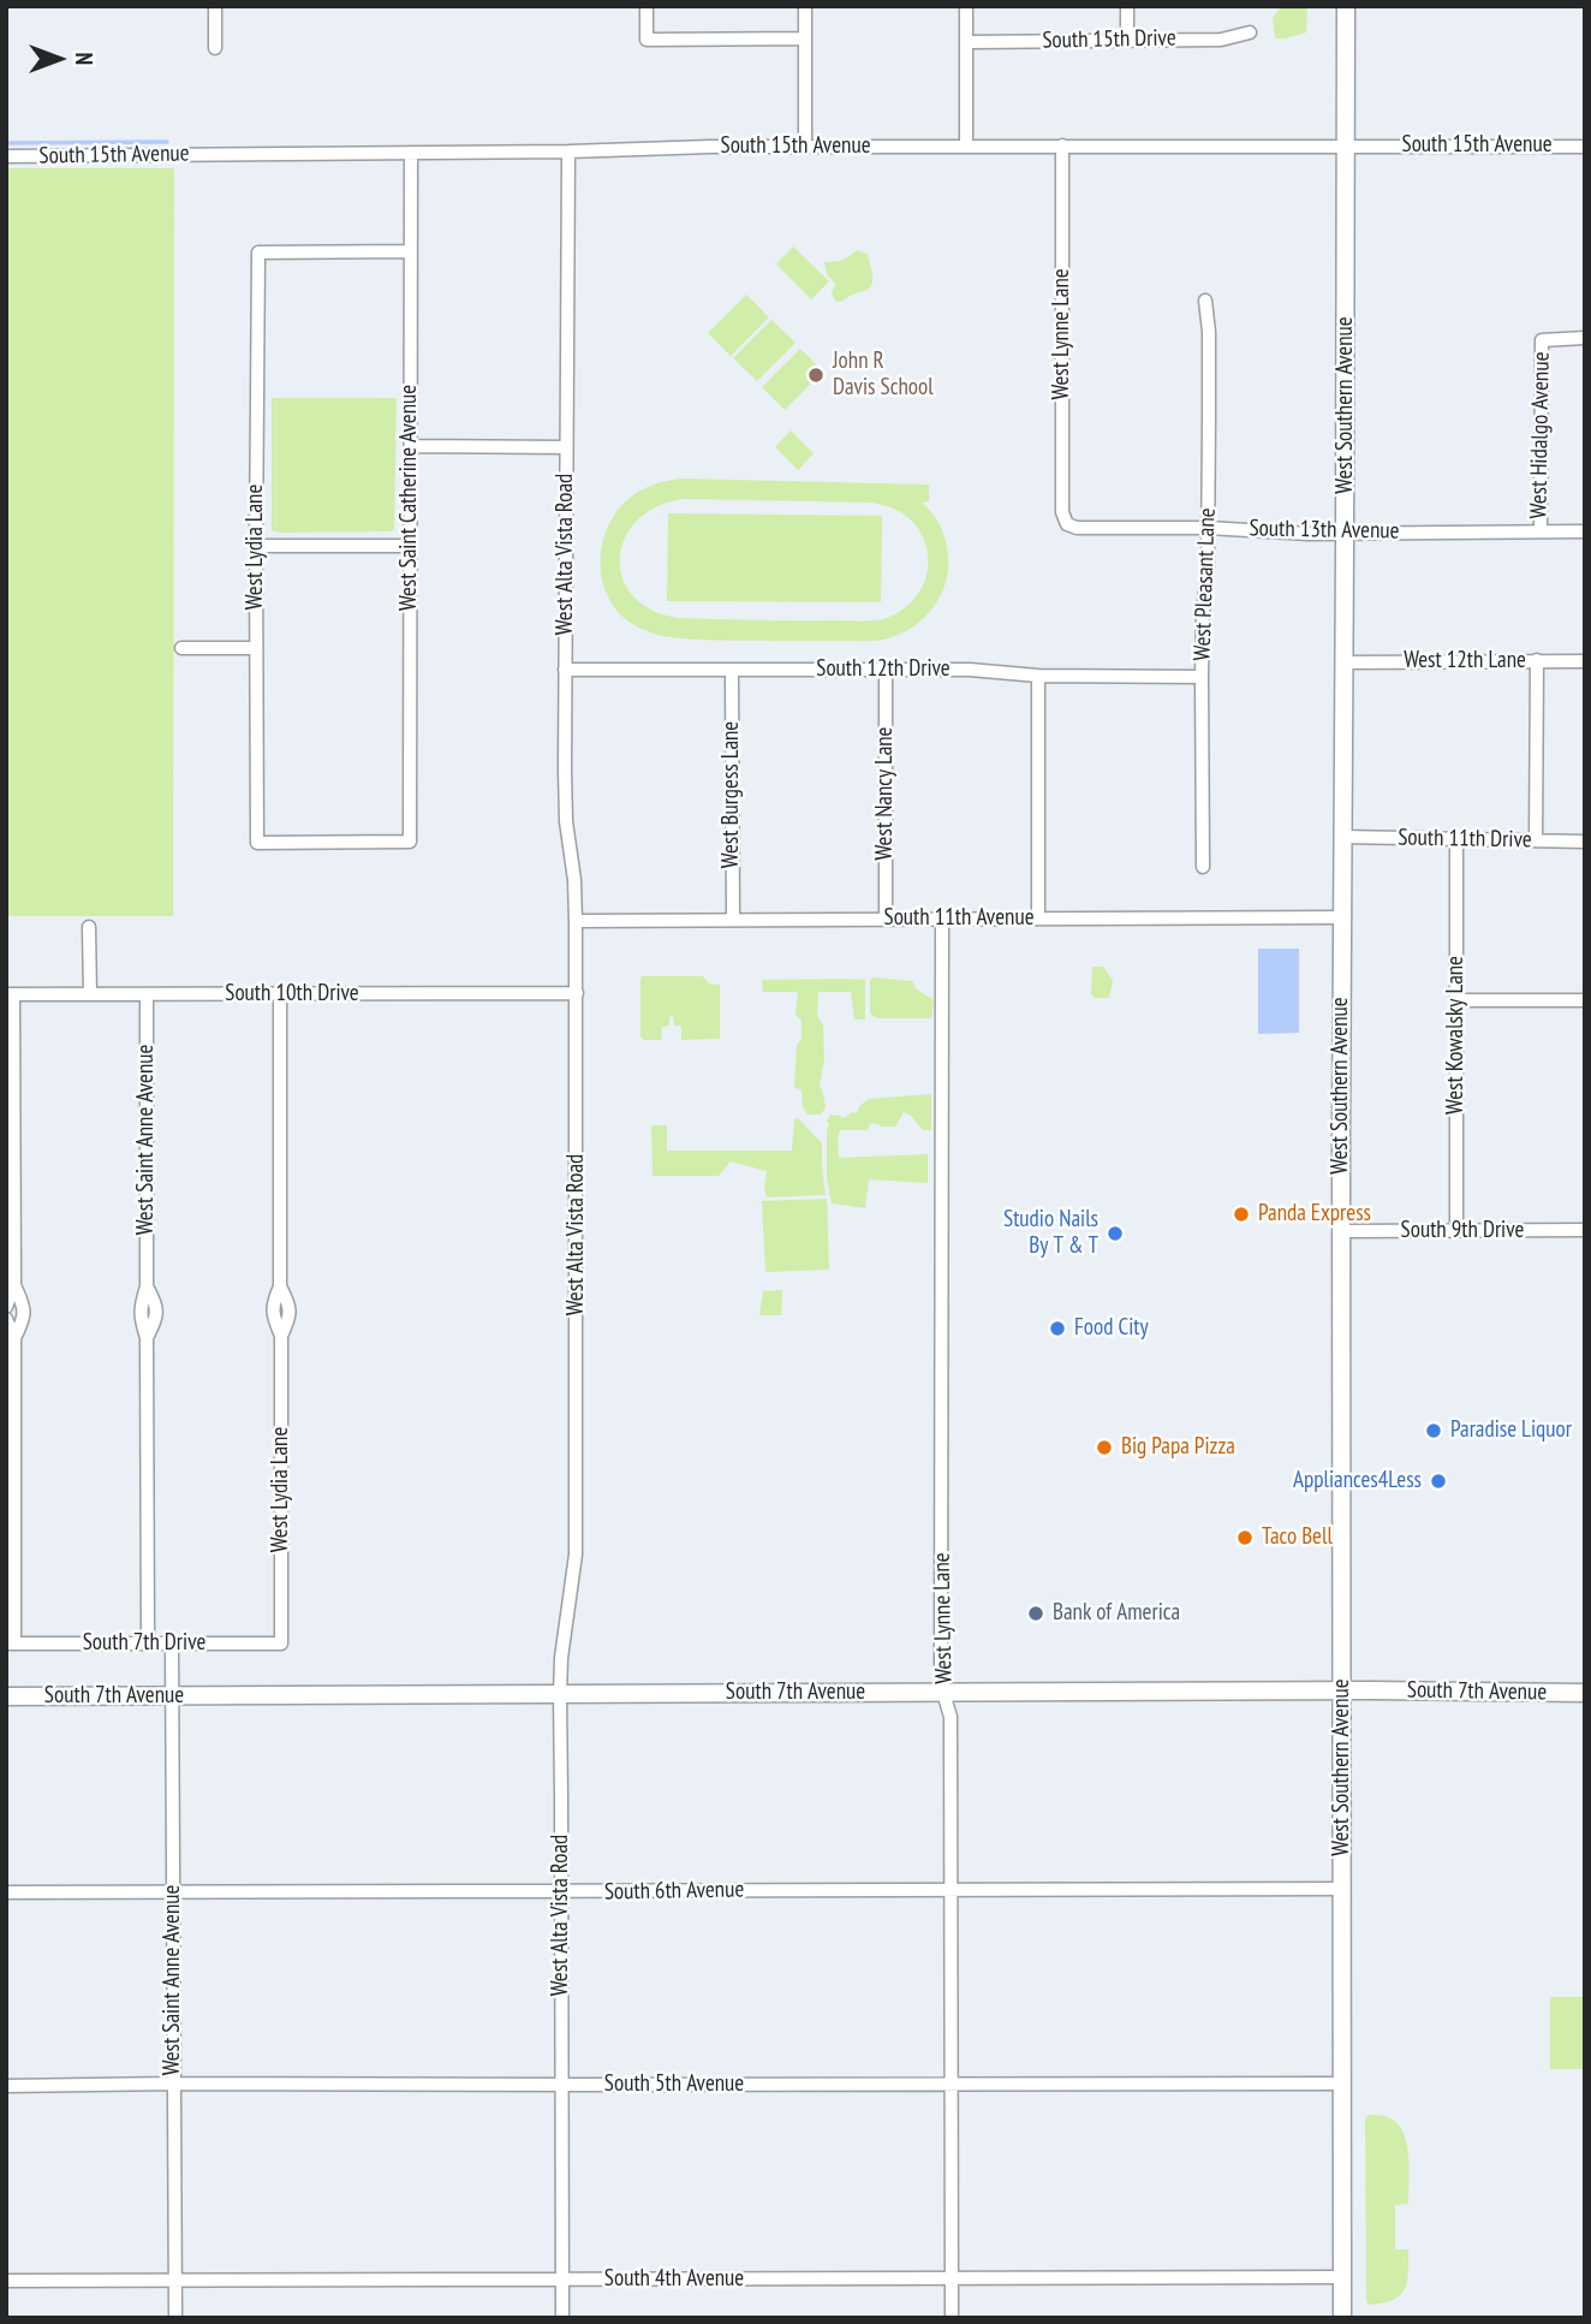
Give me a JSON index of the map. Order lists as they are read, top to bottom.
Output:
{
  "streets": {
    "main road": ["West Southern Avenue", "South 7th Avenue"],
    "street": [
      "South 15th Drive",
      "South 15th Avenue",
      "West Lynne Lane",
      "West Hidalgo Avenue",
      "West Saint Catherine Avenue",
      "South 13th Avenue",
      "West Lydia Lane",
      "West Alta Vista Road",
      "West Pleasant Lane",
      "West 12th Lane",
      "South 12th Drive",
      "West Nancy Lane",
      "West Burgess Lane",
      "South 11th Drive",
      "South 11th Avenue",
      "South 10th Drive",
      "West Kowalsky Lane",
      "West Saint Anne Avenue",
      "South 9th Drive",
      "South 7th Drive",
      "South 6th Avenue",
      "South 5th Avenue",
      "South 4th Avenue"
    ]
  },
  "crossings": [
    ["South 15th Avenue", "West Lynne Lane"],
    ["South 15th Avenue", "West Southern Avenue"],
    ["South 15th Avenue", "West Saint Catherine Avenue"],
    ["South 15th Avenue", "West Alta Vista Road"],
    ["West Lynne Lane", "South 13th Avenue"],
    ["West Lynne Lane", "South 11th Avenue"],
    ["West Lynne Lane", "South 7th Avenue"],
    ["West Lynne Lane", "South 6th Avenue"],
    ["West Lynne Lane", "South 5th Avenue"],
    ["West Lynne Lane", "South 4th Avenue"],
    ["West Southern Avenue", "South 13th Avenue"],
    ["West Southern Avenue", "West 12th Lane"],
    ["West Southern Avenue", "South 11th Drive"],
    ["West Southern Avenue", "South 11th Avenue"],
    ["West Southern Avenue", "South 9th Drive"],
    ["West Southern Avenue", "South 7th Avenue"],
    ["West Southern Avenue", "South 6th Avenue"],
    ["West Southern Avenue", "South 5th Avenue"],
    ["West Southern Avenue", "South 4th Avenue"],
    ["West Hidalgo Avenue", "South 13th Avenue"],
    ["West Saint Catherine Avenue", "West Lydia Lane"],
    ["South 13th Avenue", "West Pleasant Lane"],
    ["West Lydia Lane", "South 10th Drive"],
    ["West Lydia Lane", "South 7th Drive"],
    ["West Alta Vista Road", "South 12th Drive"],
    ["West Alta Vista Road", "South 11th Avenue"],
    ["West Alta Vista Road", "South 10th Drive"],
    ["West Alta Vista Road", "South 7th Avenue"],
    ["West Alta Vista Road", "South 6th Avenue"],
    ["West Alta Vista Road", "South 5th Avenue"],
    ["West Alta Vista Road", "South 4th Avenue"],
    ["West Pleasant Lane", "South 12th Drive"],
    ["South 12th Drive", "West Nancy Lane"],
    ["South 12th Drive", "West Burgess Lane"],
    ["West Nancy Lane", "South 11th Avenue"],
    ["West Burgess Lane", "South 11th Avenue"],
    ["South 11th Drive", "West Kowalsky Lane"],
    ["South 10th Drive", "West Saint Anne Avenue"],
    ["West Kowalsky Lane", "South 9th Drive"],
    ["West Saint Anne Avenue", "South 7th Drive"],
    ["West Saint Anne Avenue", "South 7th Avenue"],
    ["West Saint Anne Avenue", "South 6th Avenue"],
    ["West Saint Anne Avenue", "South 5th Avenue"],
    ["West Saint Anne Avenue", "South 4th Avenue"]
  ],
  "places": [
    "John R Davis School",
    "Panda Express",
    "Studio Nails By T & T",
    "Food City",
    "Paradise Liquor",
    "Big Papa Pizza",
    "Appliances4Less",
    "Taco Bell",
    "Bank of America"
  ],
  "north": "right"
}
